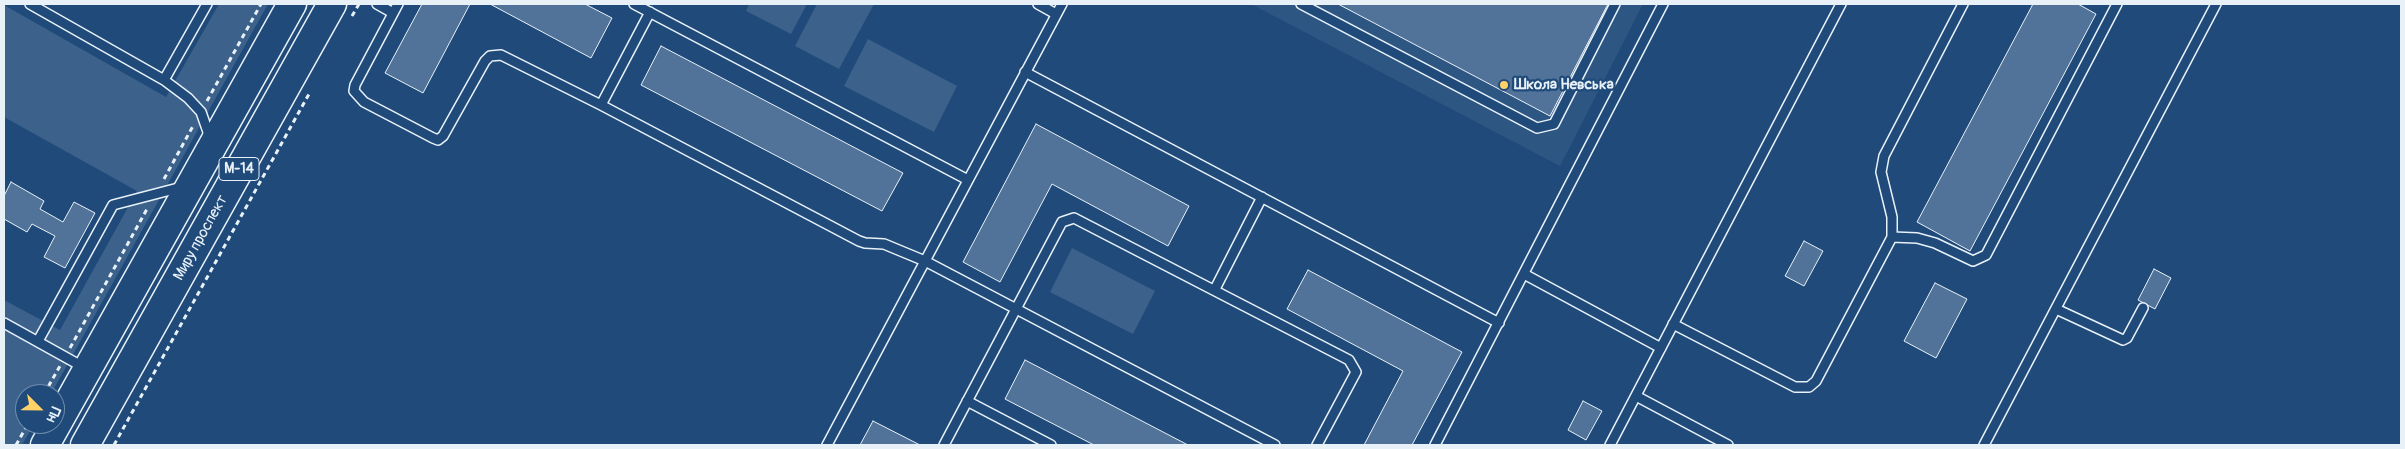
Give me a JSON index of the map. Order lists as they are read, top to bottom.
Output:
{
  "streets": {
    "highway": ["М-14", "Миру проспект"]
  },
  "places": ["Школа Невська"],
  "north": "bottom right"
}
